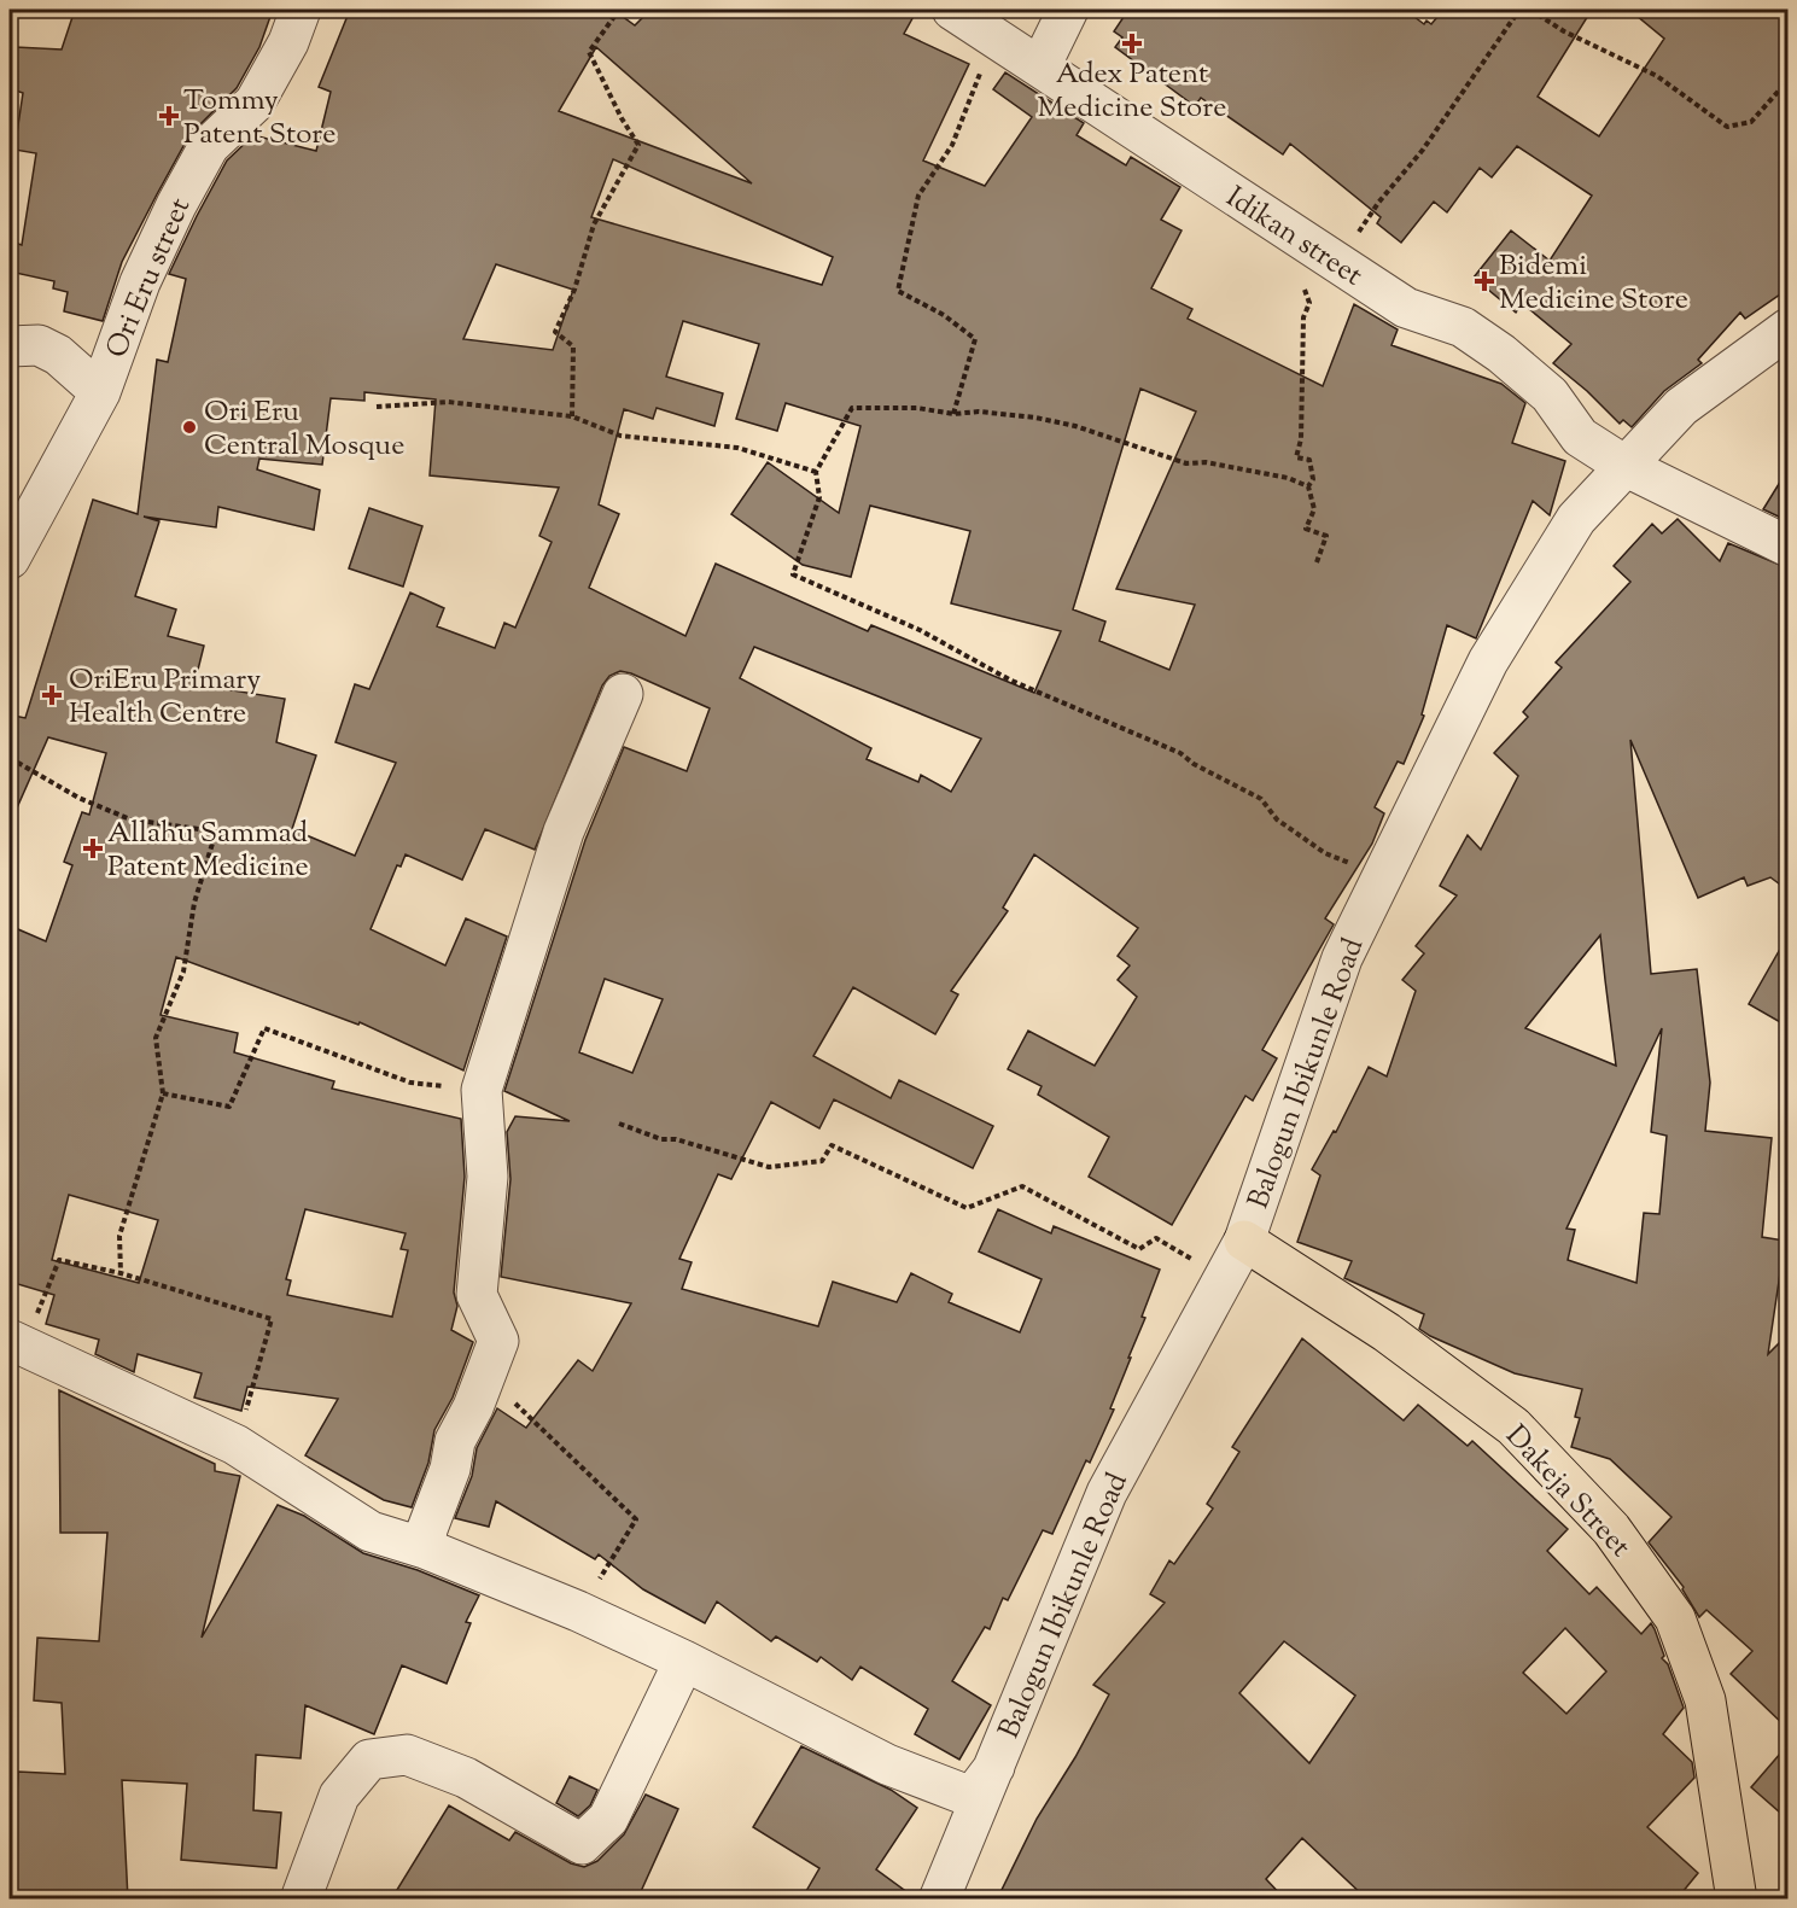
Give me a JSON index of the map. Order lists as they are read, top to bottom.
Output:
{
  "streets": {
    "main road": ["Dakeja Street"],
    "street": ["Idikan street", "Ori Eru street", "Balogun Ibikunle Road"]
  },
  "crossings": [
    ["Idikan street", "Balogun Ibikunle Road"],
    ["Balogun Ibikunle Road", "Dakeja Street"]
  ],
  "places": {
    "health": [
      "Adex Patent Medicine Store",
      "Tommy Patent Store",
      "Bidemi Medicine Store",
      "OriEru Primary Health Centre",
      "Allahu Sammad Patent Medicine"
    ],
    "other": ["Ori Eru Central Mosque"]
  }
}
